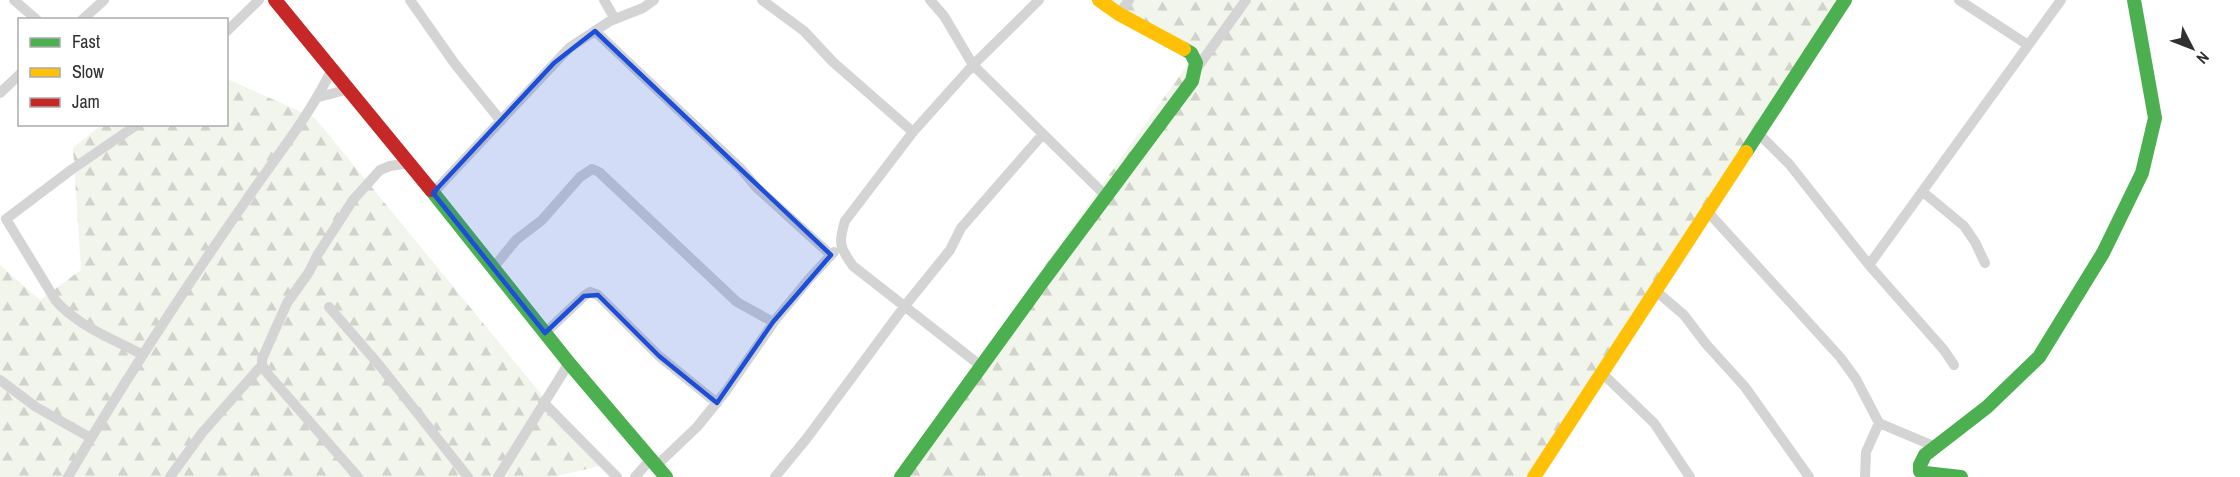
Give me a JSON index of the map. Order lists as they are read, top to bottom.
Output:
{
  "legend": ["Fast", "Slow", "Jam"],
  "north": "bottom right"
}
